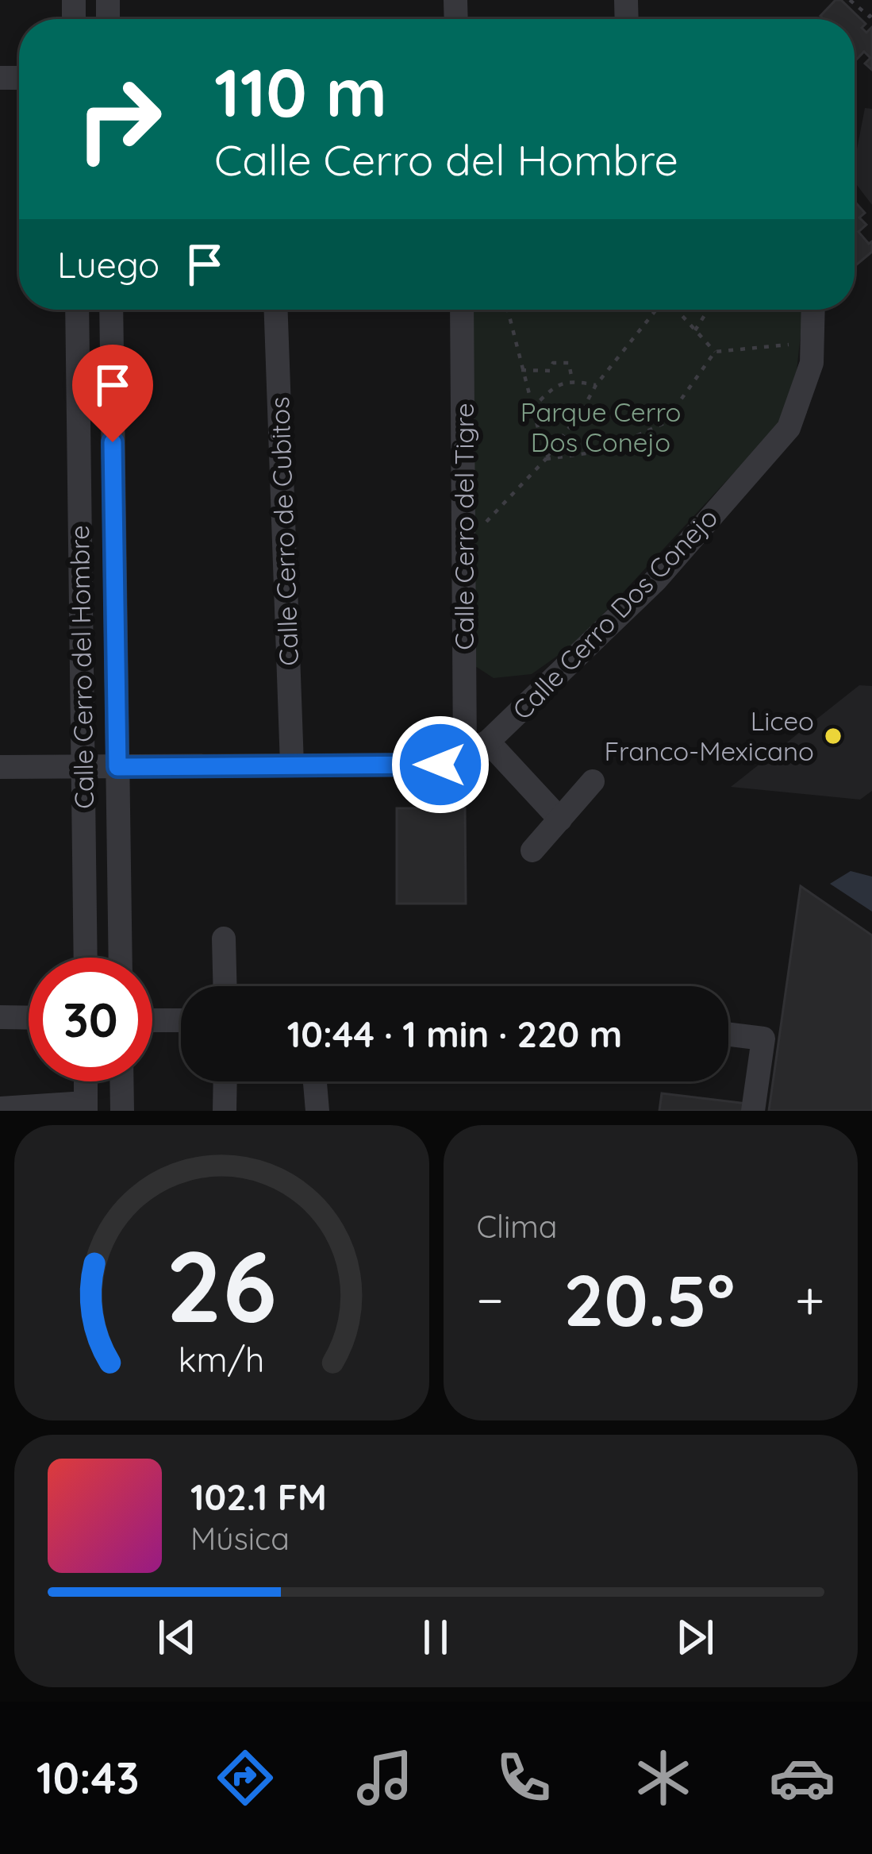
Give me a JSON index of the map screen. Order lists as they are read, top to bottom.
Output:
{
  "streets": {
    "street": [
      "Calle Cerro del Tigre",
      "Calle Cerro de Cubitos",
      "Calle Cerro Dos Conejo",
      "Calle Cerro del Hombre"
    ]
  },
  "crossings": [
    ["Calle Cerro del Tigre", "Calle Cerro Dos Conejo"],
    ["Calle Cerro de Cubitos", "Calle Cerro Dos Conejo"],
    ["Calle Cerro Dos Conejo", "Calle Cerro del Hombre"]
  ],
  "parks": ["Parque Cerro Dos Conejo"],
  "places": ["Liceo Franco-Mexicano"],
  "page": {
    "turn": ["110 m", "Calle Cerro del Hombre"],
    "then": "Luego",
    "limit": "30",
    "trip": "10:44 · 1 min · 220 m",
    "tile": "Clima",
    "heat": ["−", "20.5°", "+"],
    "song": ["102.1 FM", "Música"],
    "tabs": "10:43",
    "gauge": ["26", "km/h"]
  }
}
